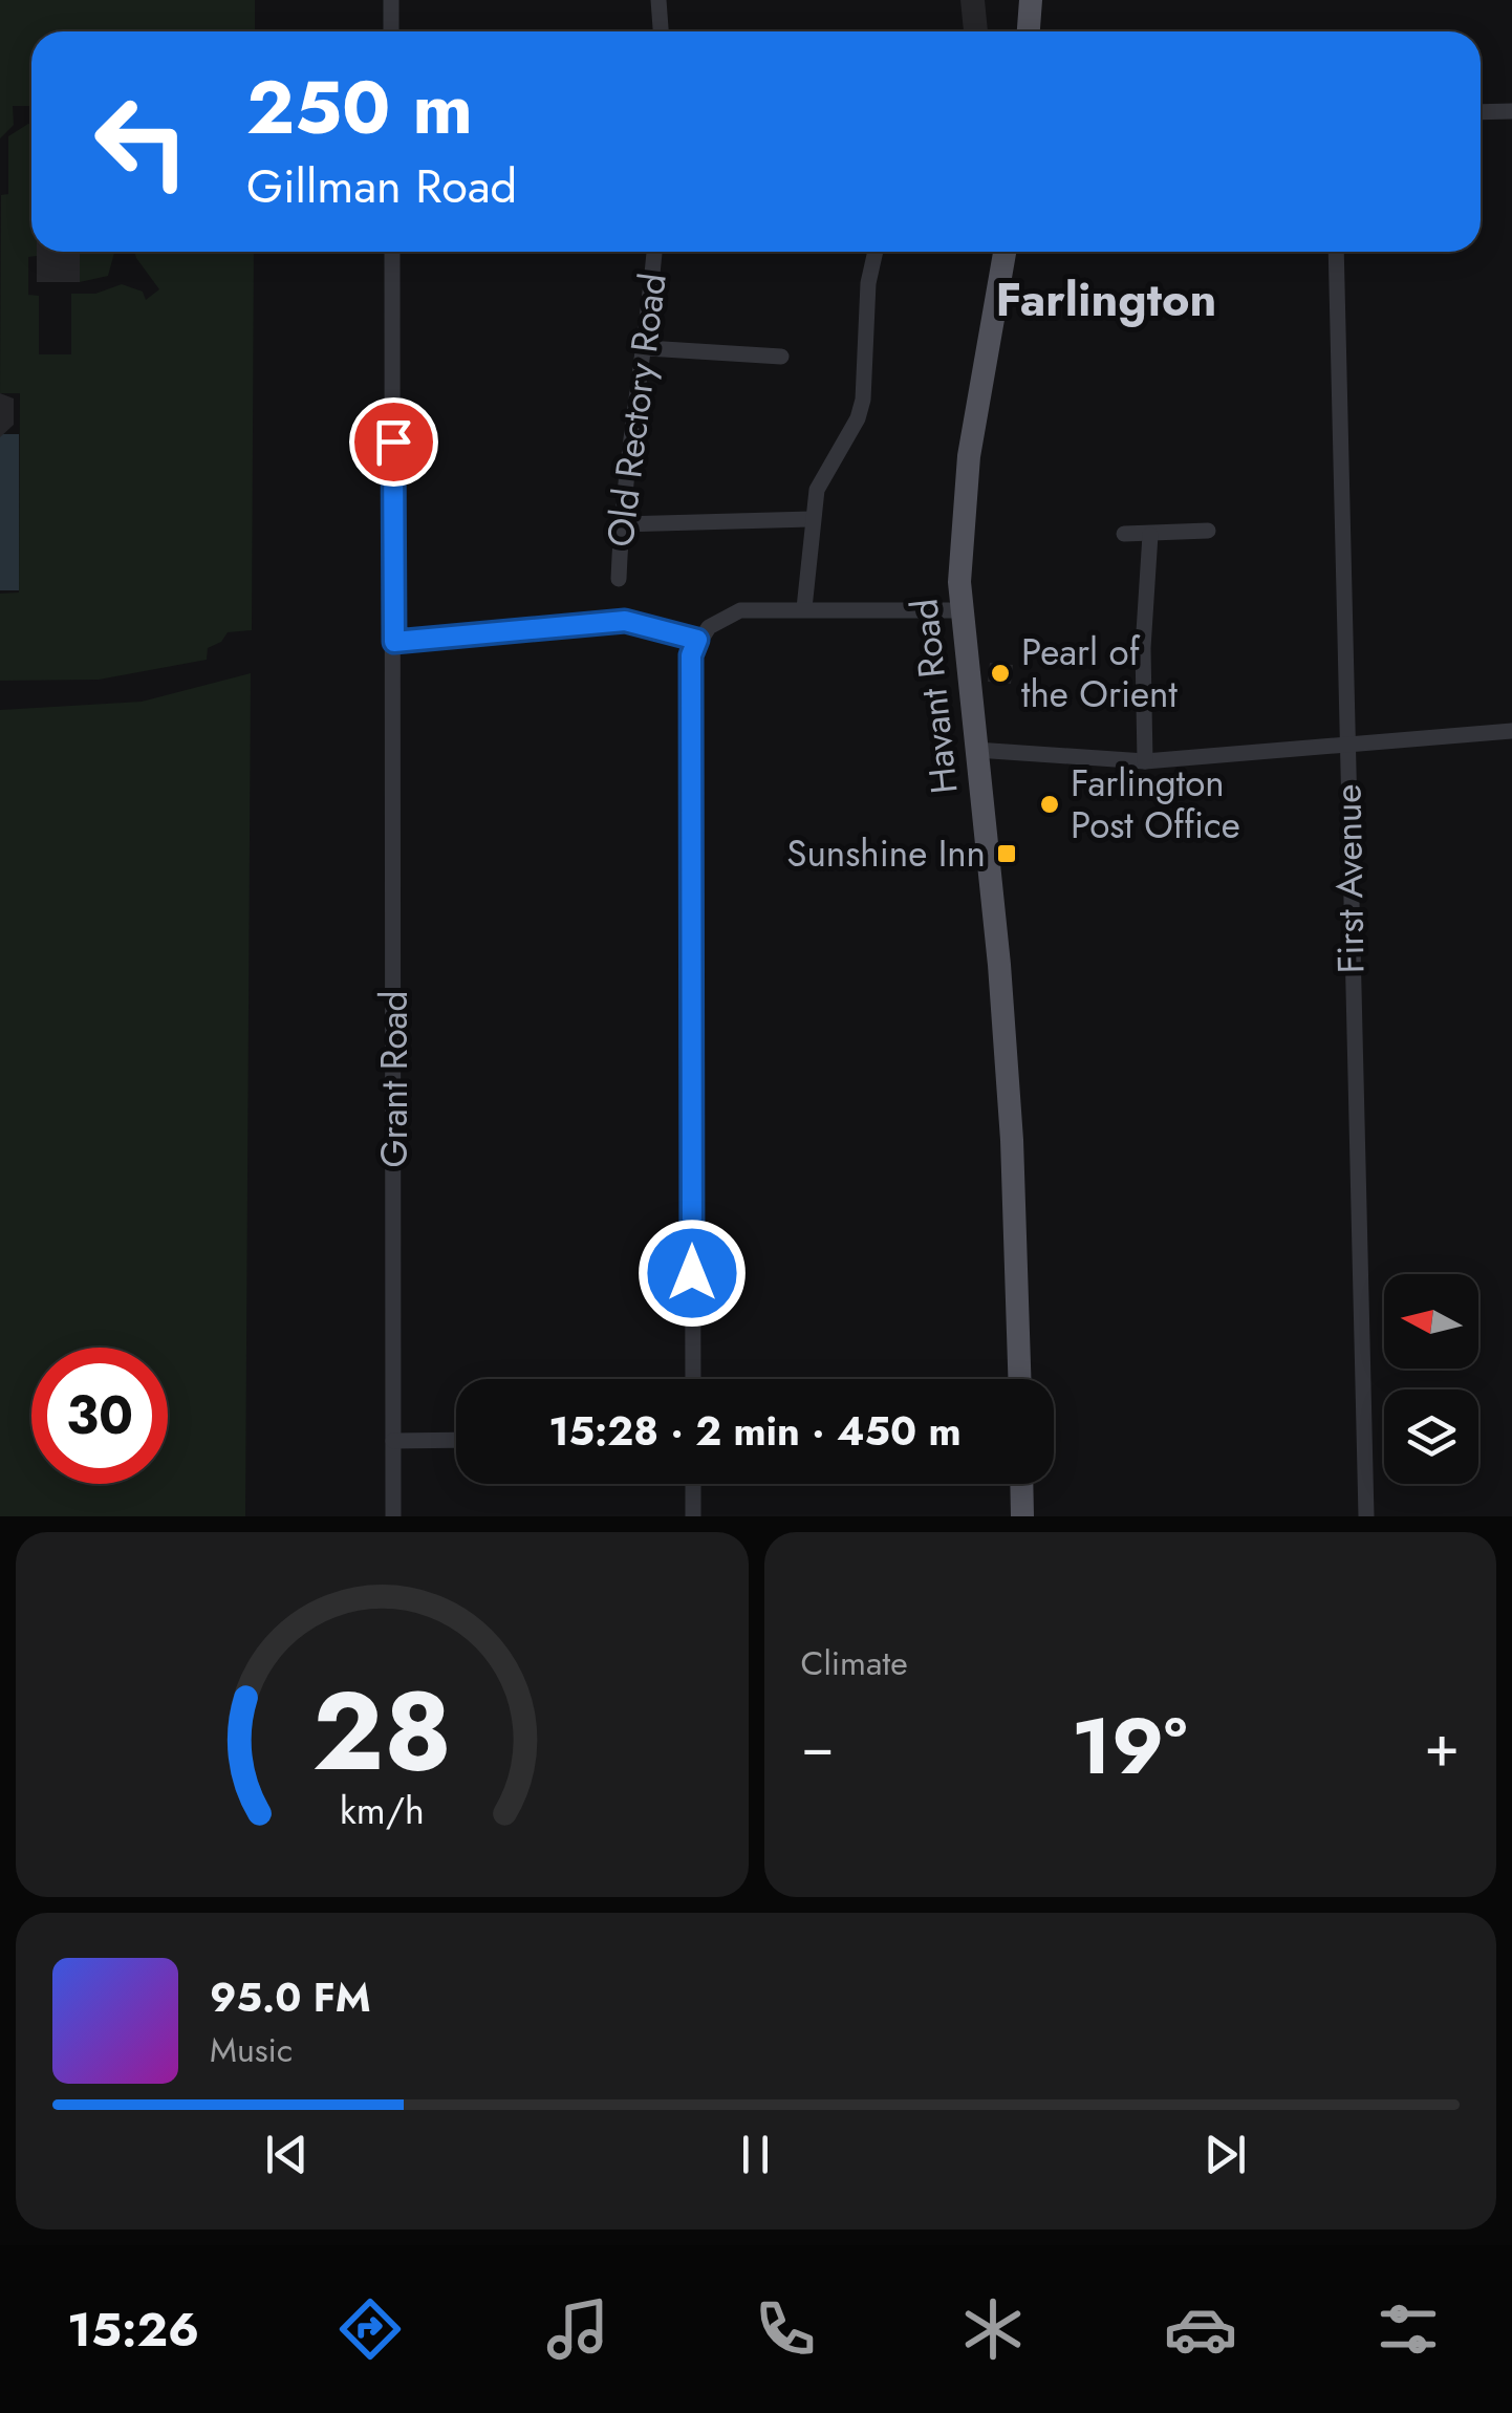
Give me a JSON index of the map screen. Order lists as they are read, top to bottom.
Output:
{
  "streets": {
    "main road": ["Havant Road"],
    "street": ["Old Rectory Road", "First Avenue", "Grant Road"]
  },
  "districts": ["Farlington"],
  "places": {
    "other": ["Pearl of the Orient", "Farlington Post Office"],
    "transit": ["Sunshine Inn"]
  },
  "north": "left",
  "page": {
    "turn": ["250 m", "Gillman Road"],
    "limit": "30",
    "trip": "15:28 · 2 min · 450 m",
    "tile": "Climate",
    "heat": ["−", "19°", "+"],
    "song": ["95.0 FM", "Music"],
    "tabs": "15:26",
    "gauge": ["28", "km/h"]
  }
}
